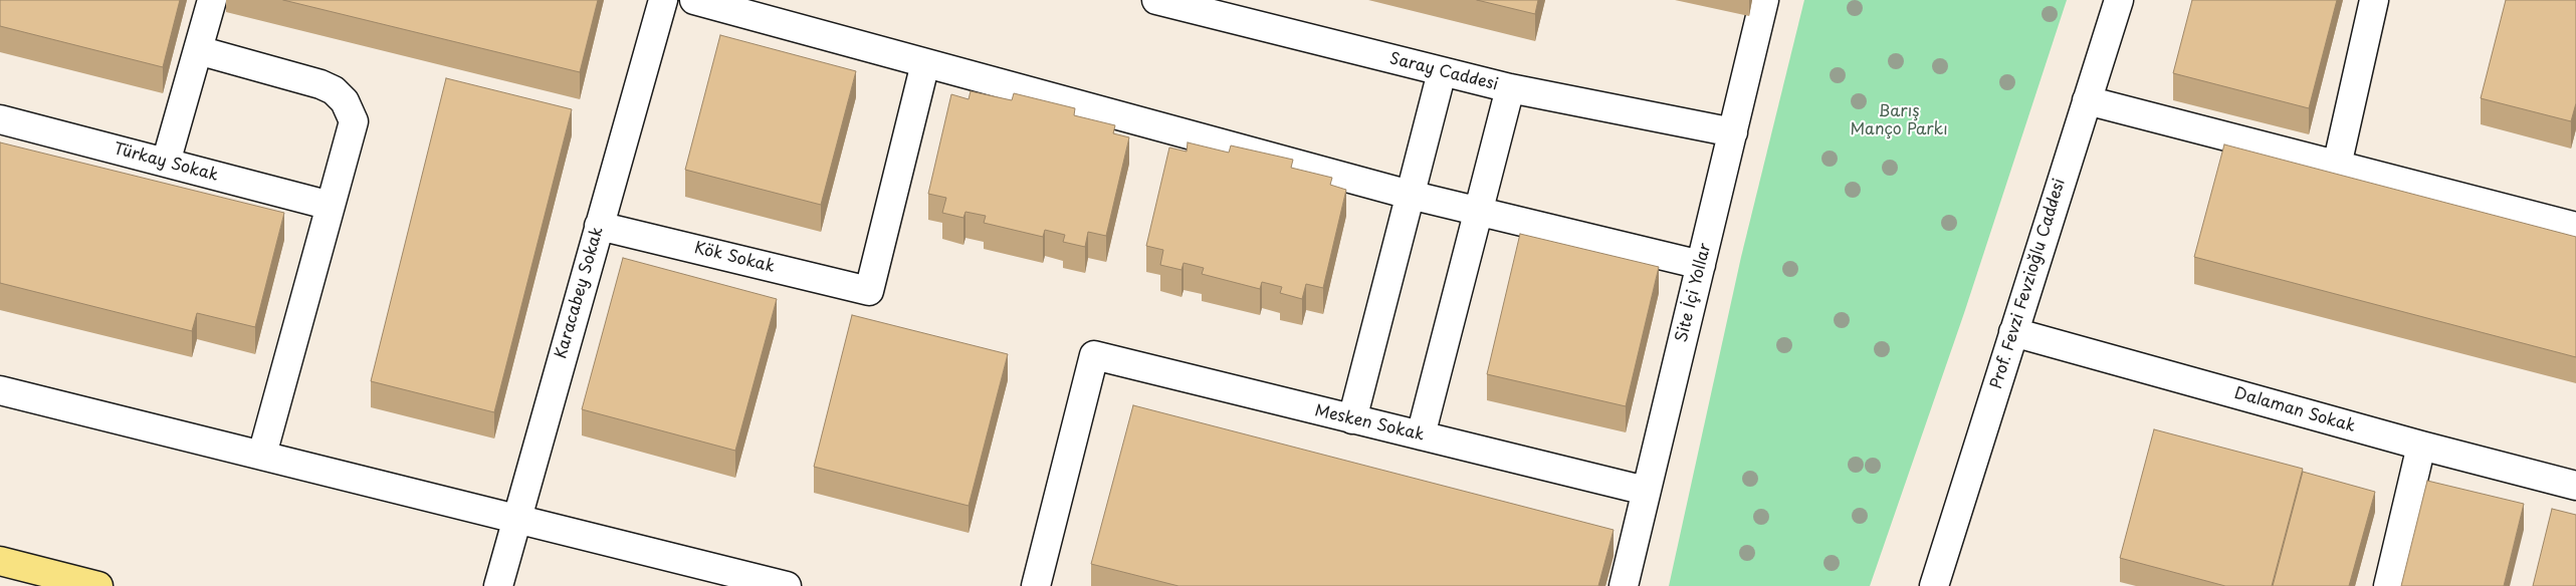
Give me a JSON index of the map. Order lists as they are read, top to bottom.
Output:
{
  "streets": {
    "street": [
      "Saray Caddesi",
      "Türkay Sokak",
      "Kök Sokak",
      "Prof. Fevzi Fevzioğlu Caddesi",
      "Karacabey Sokak",
      "Site İçi Yollar",
      "Dalaman Sokak",
      "Mesken Sokak"
    ]
  },
  "crossings": [
    ["Saray Caddesi", "Site İçi Yollar"],
    ["Kök Sokak", "Karacabey Sokak"],
    ["Prof. Fevzi Fevzioğlu Caddesi", "Dalaman Sokak"],
    ["Site İçi Yollar", "Mesken Sokak"]
  ],
  "parks": ["Barış Manço Parkı"]
}
